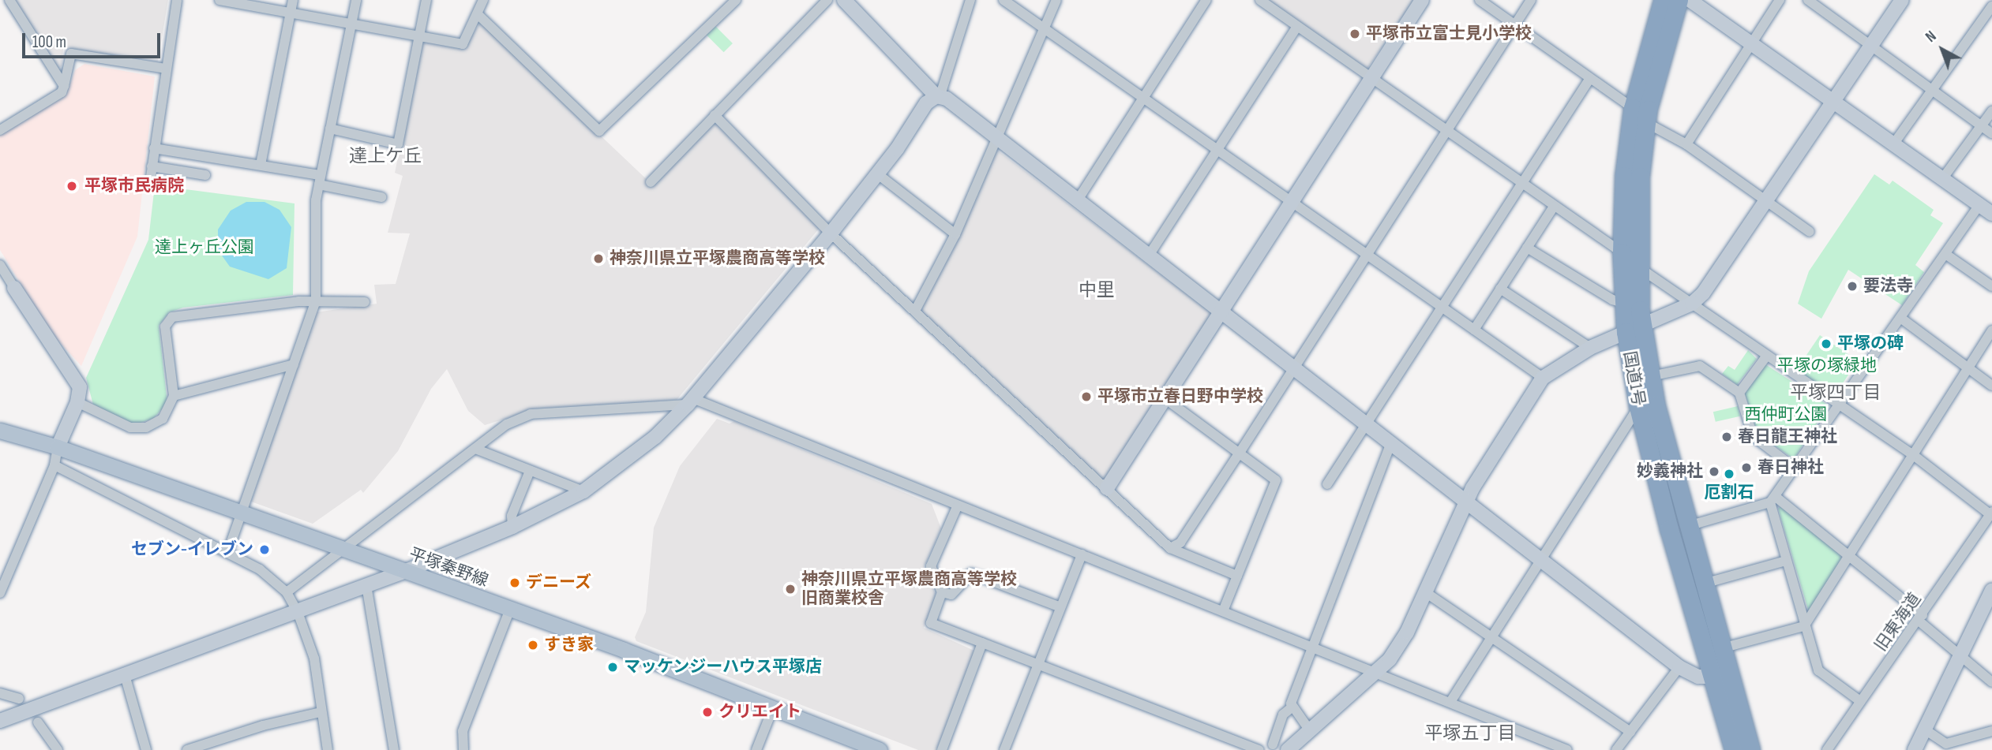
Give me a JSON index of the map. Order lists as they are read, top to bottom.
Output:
{
  "streets": {
    "highway": ["国道1号"],
    "main road": ["平塚秦野線"],
    "street": ["旧東海道"]
  },
  "districts": [
    "達上ケ丘",
    "中里",
    "平塚四丁目",
    "平塚五丁目"
  ],
  "parks": ["達上ヶ丘公園", "平塚の塚緑地", "西仲町公園"],
  "places": [
    "平塚市立富士見小学校",
    "平塚市民病院",
    "神奈川県立平塚農商高等学校",
    "要法寺",
    "平塚の碑",
    "平塚市立春日野中学校",
    "春日龍王神社",
    "春日神社",
    "妙義神社",
    "厄割石",
    "セブン-イレブン",
    "デニーズ",
    "神奈川県立平塚農商高等学校 旧商業校舎",
    "すき家",
    "マッケンジーハウス平塚店",
    "クリエイト"
  ],
  "scale_bar": "100 m",
  "north": "top left"
}
